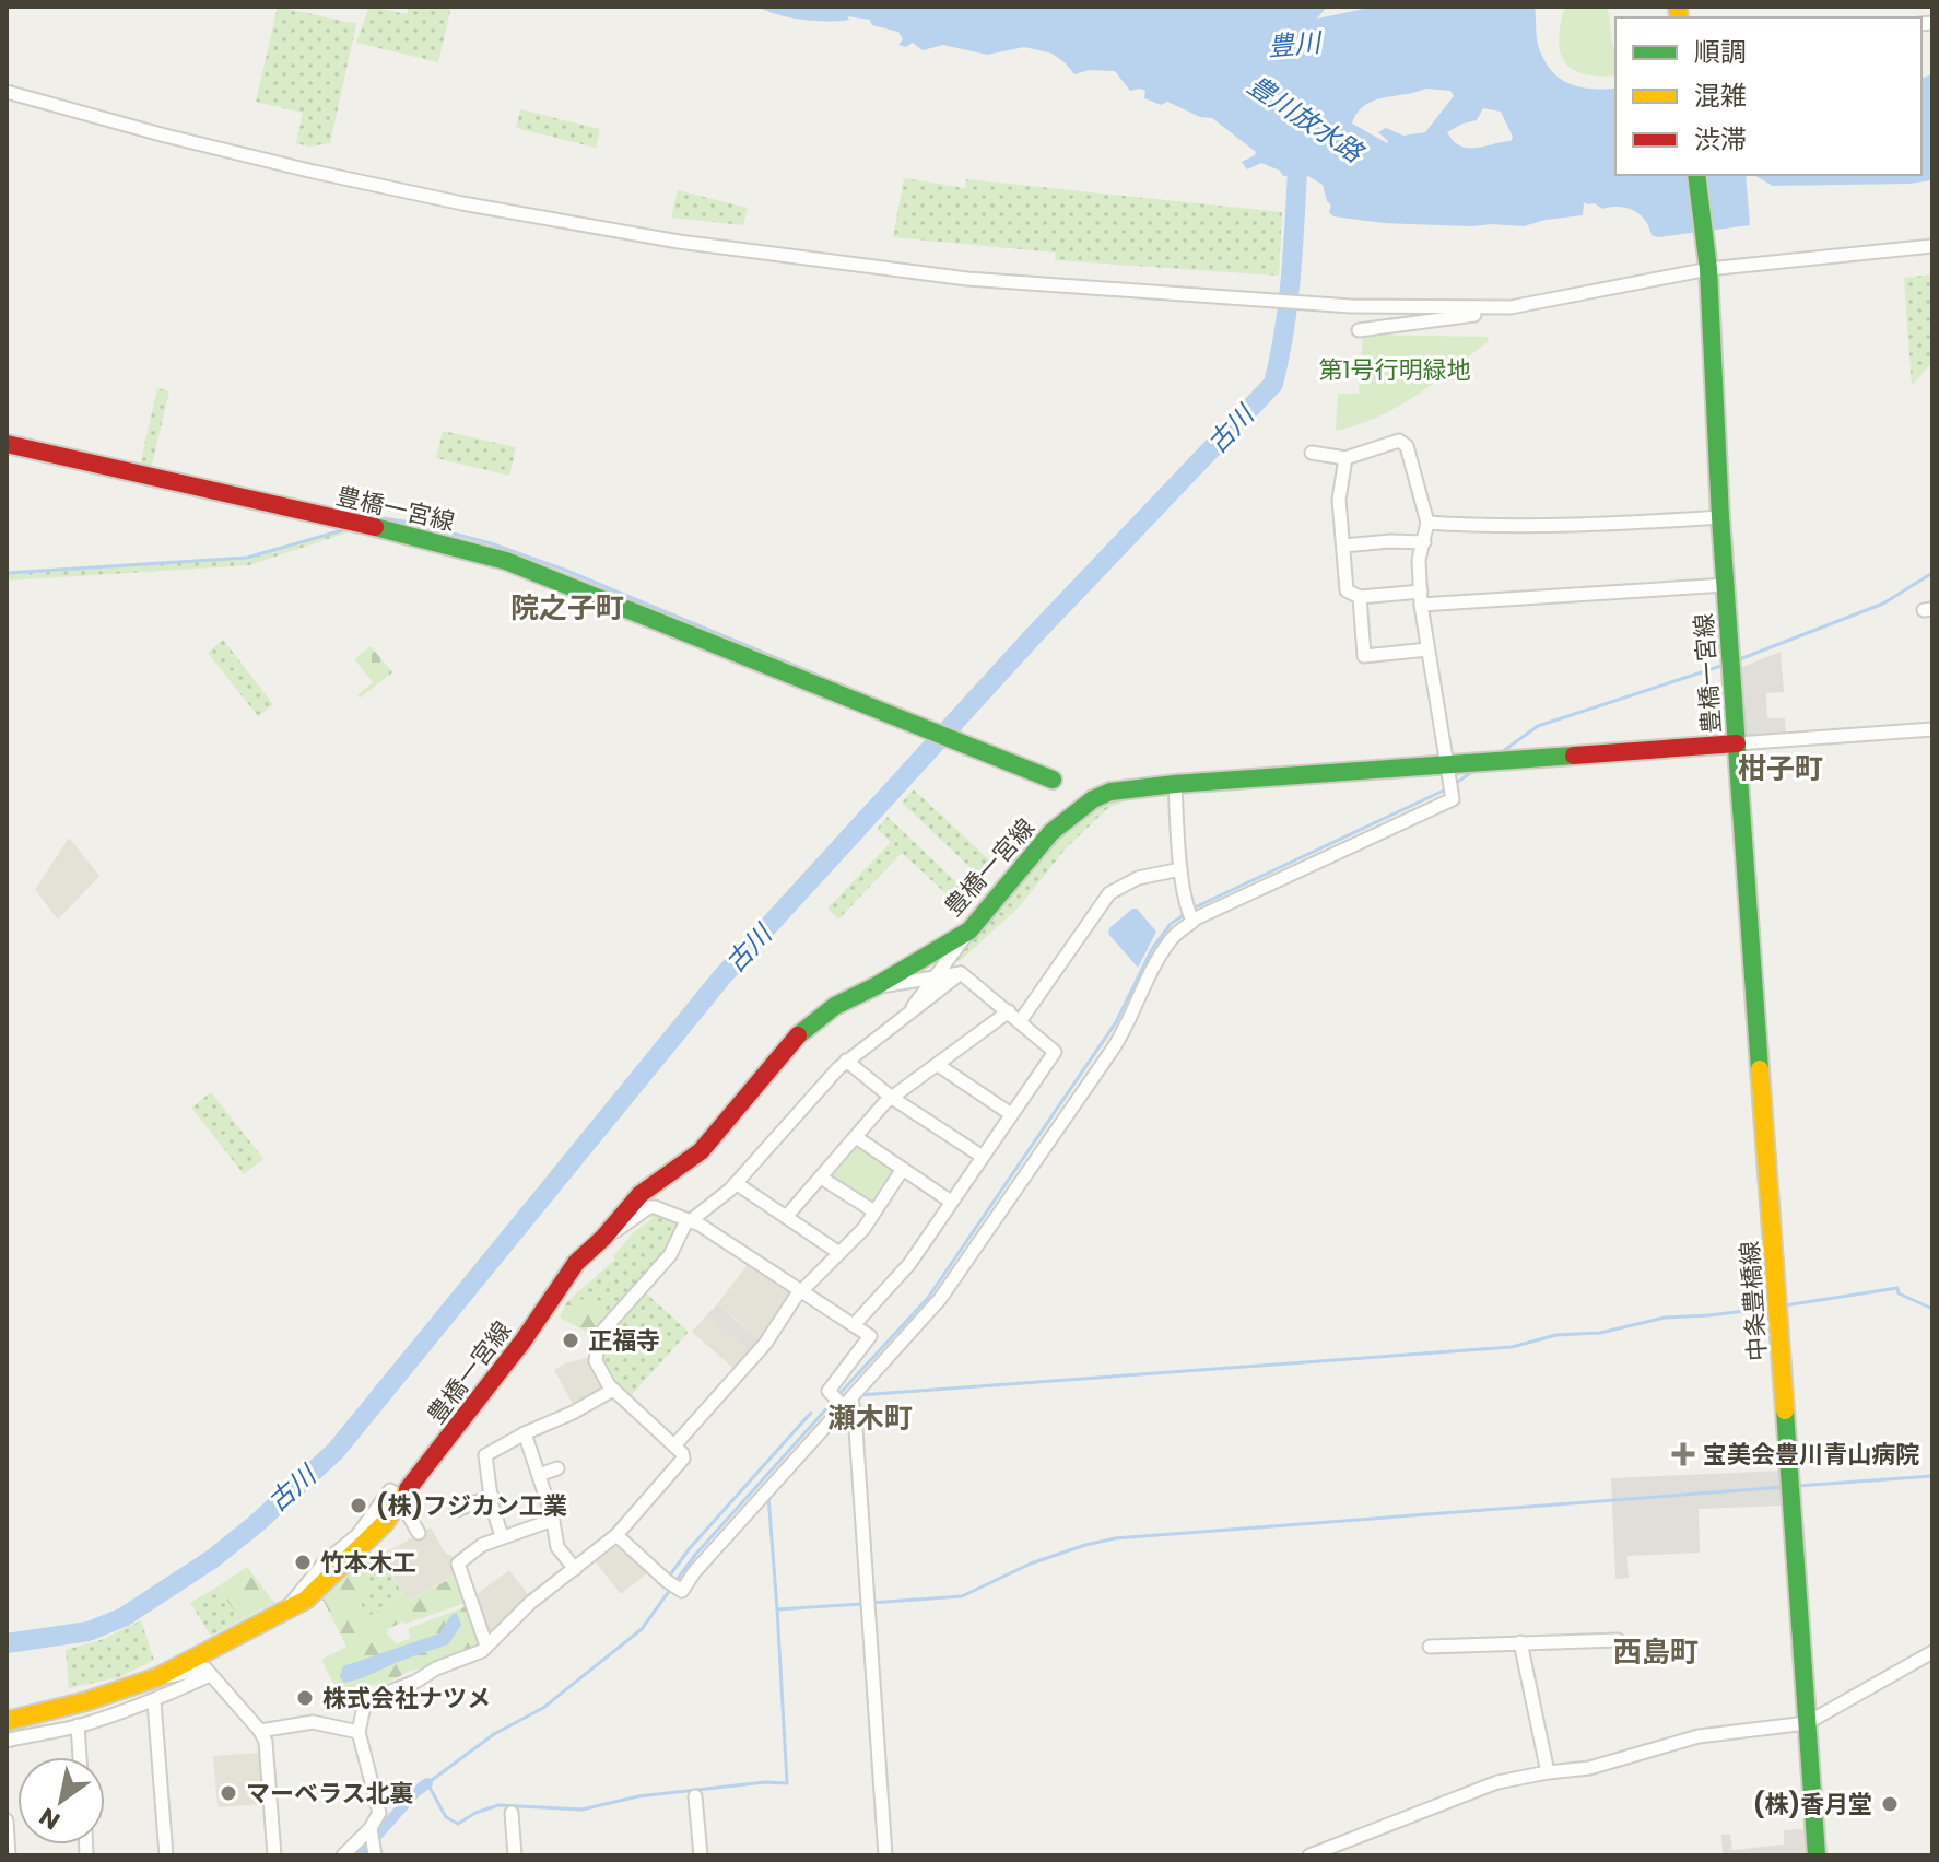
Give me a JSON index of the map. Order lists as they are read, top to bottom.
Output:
{
  "streets": {
    "main road": ["豊橋一宮線", "中条豊橋線"]
  },
  "crossings": [
    ["豊橋一宮線", "中条豊橋線"]
  ],
  "districts": [
    "院之子町",
    "柑子町",
    "瀬木町",
    "西島町"
  ],
  "water": ["豊川", "豊川放水路", "古川"],
  "parks": ["第1号行明緑地"],
  "places": {
    "other": [
      "正福寺",
      "(株)フジカン工業",
      "竹本木工",
      "株式会社ナツメ",
      "マーベラス北裏",
      "(株)香月堂"
    ],
    "health": ["宝美会豊川青山病院"]
  },
  "legend": ["順調", "混雑", "渋滞"],
  "north": "bottom left"
}
